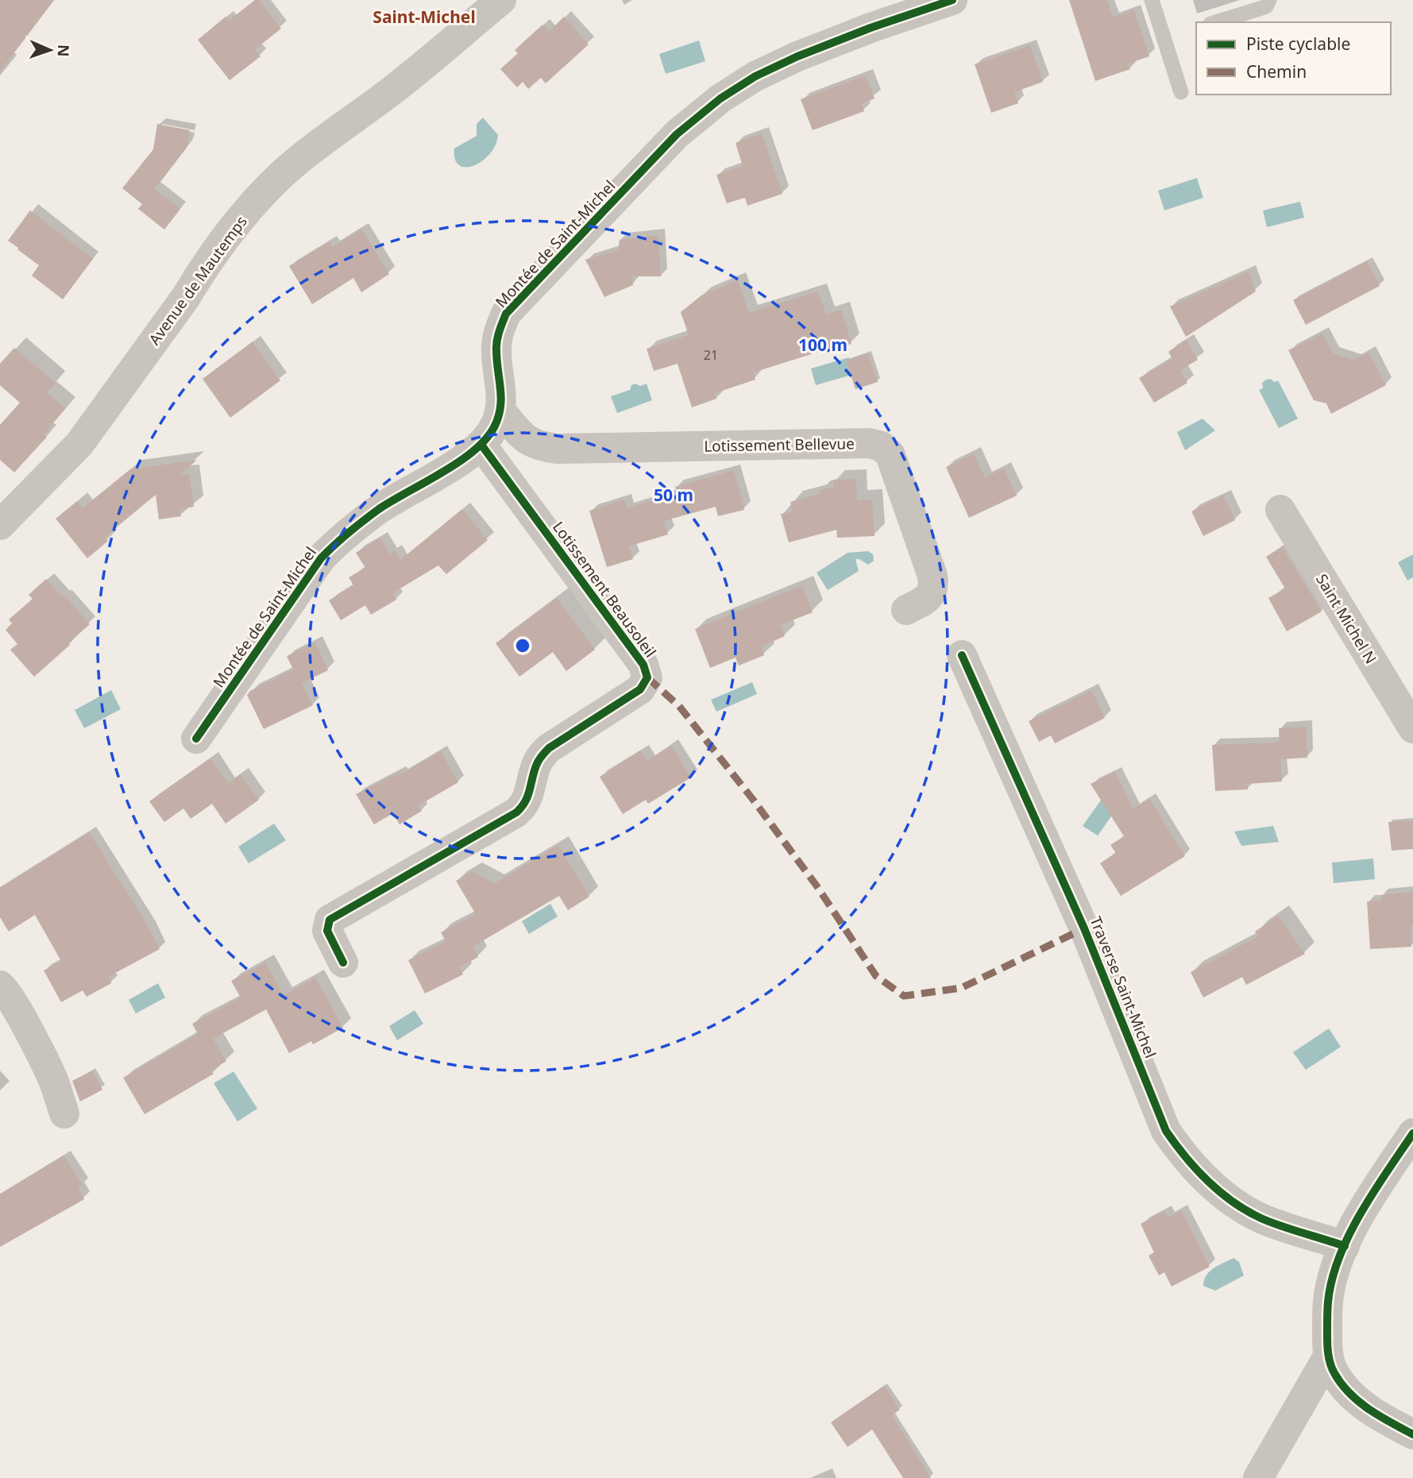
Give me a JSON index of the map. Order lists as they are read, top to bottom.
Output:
{
  "streets": {
    "street": [
      "Montée de Saint-Michel",
      "Avenue de Mautemps",
      "Lotissement Bellevue",
      "Lotissement Beausoleil",
      "Saint Michel N",
      "Traverse Saint-Michel"
    ]
  },
  "crossings": [
    ["Montée de Saint-Michel", "Lotissement Bellevue"],
    ["Montée de Saint-Michel", "Lotissement Beausoleil"]
  ],
  "districts": ["Saint-Michel"],
  "house_numbers": ["21"],
  "legend": ["Piste cyclable", "Chemin"],
  "north": "right",
  "rings": ["100 m", "50 m"]
}
